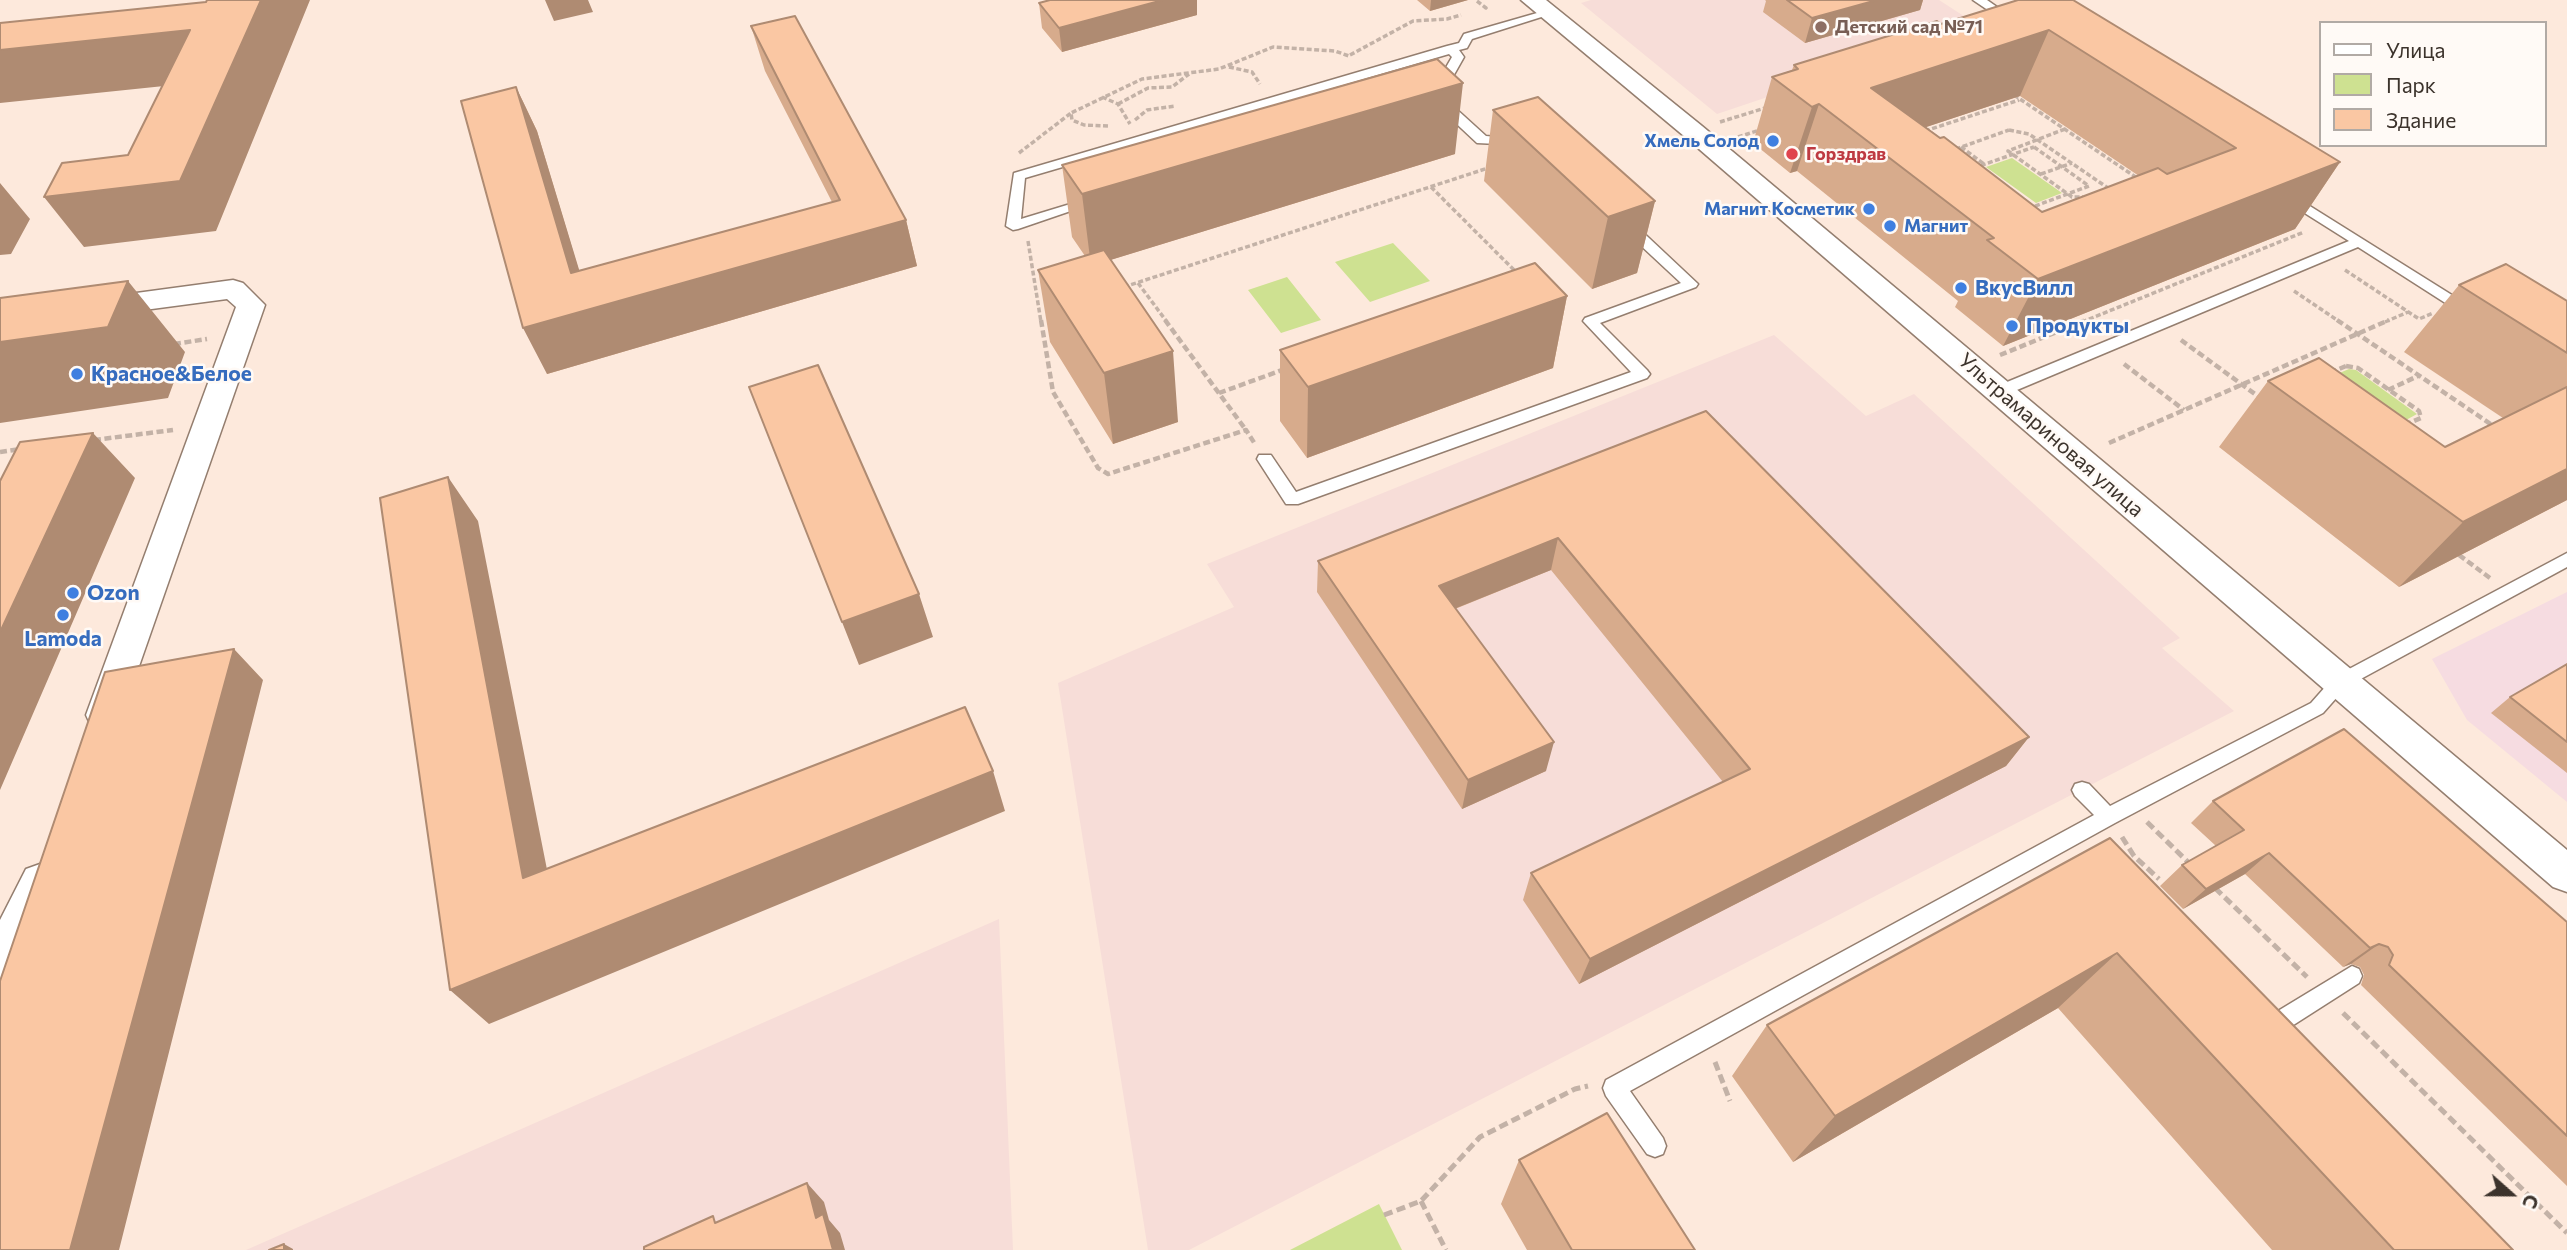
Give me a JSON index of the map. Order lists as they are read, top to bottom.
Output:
{
  "streets": {
    "street": ["Ультрамариновая улица"]
  },
  "places": [
    "Детский сад №71",
    "Хмель Солод",
    "Горздрав",
    "Магнит Косметик",
    "Магнит",
    "ВкусВилл",
    "Продукты",
    "Красное&Белое",
    "Ozon",
    "Lamoda"
  ],
  "legend": ["Улица", "Парк", "Здание"],
  "north": "right"
}
